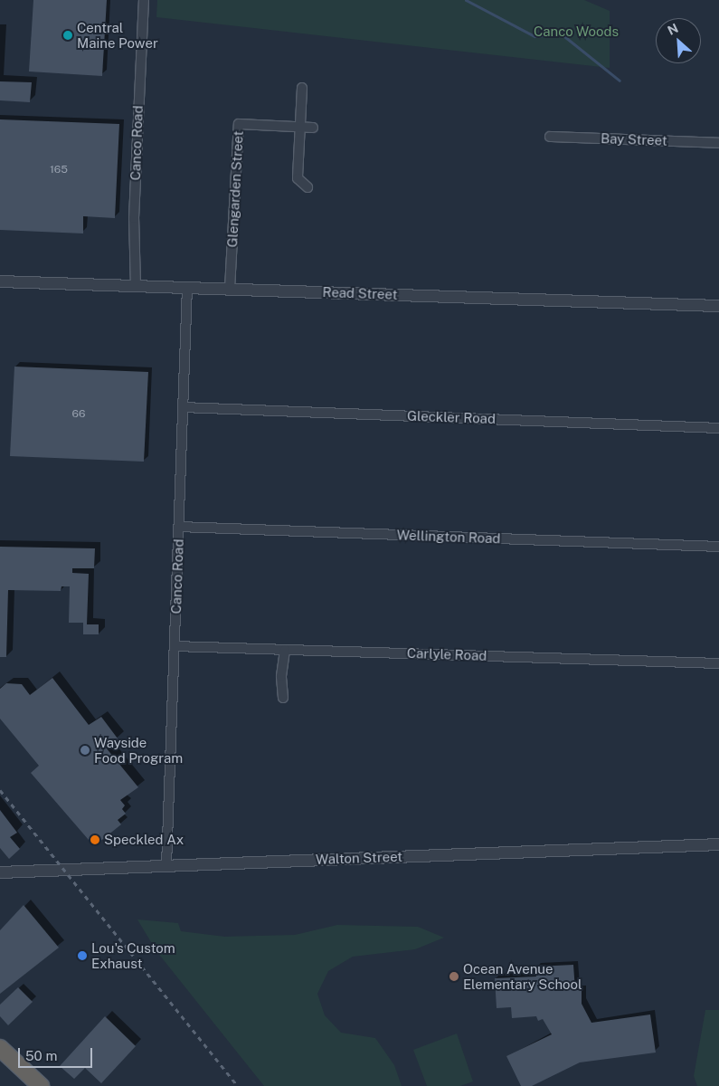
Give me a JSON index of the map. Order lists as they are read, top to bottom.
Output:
{
  "streets": {
    "street": [
      "Bay Street",
      "Canco Road",
      "Glengarden Street",
      "Read Street",
      "Gleckler Road",
      "Wellington Road",
      "Carlyle Road",
      "Walton Street"
    ]
  },
  "crossings": [
    ["Canco Road", "Read Street"],
    ["Canco Road", "Gleckler Road"],
    ["Canco Road", "Wellington Road"],
    ["Canco Road", "Carlyle Road"],
    ["Canco Road", "Walton Street"],
    ["Glengarden Street", "Read Street"]
  ],
  "parks": ["Canco Woods"],
  "places": [
    "Central Maine Power",
    "Wayside Food Program",
    "Speckled Ax",
    "Lou's Custom Exhaust",
    "Ocean Avenue Elementary School"
  ],
  "house_numbers": ["165", "66"],
  "scale_bar": "50 m",
  "north": "top left"
}
